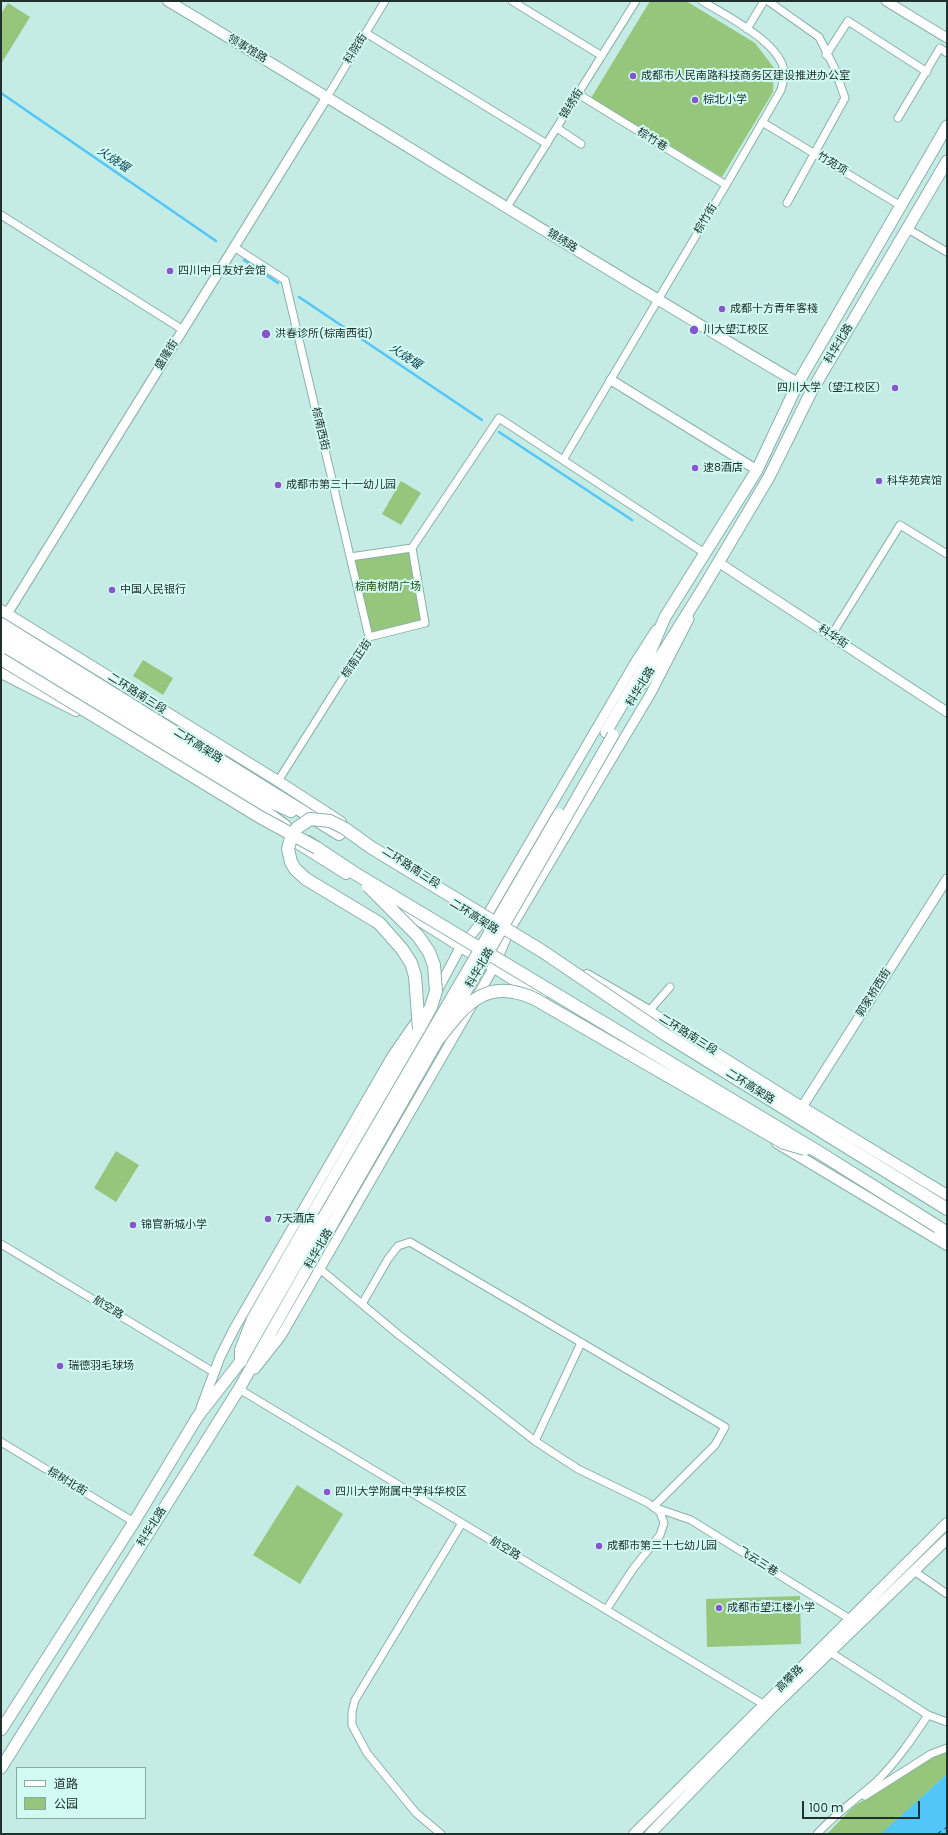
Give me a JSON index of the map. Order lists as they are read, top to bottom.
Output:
{
  "streets": {
    "highway": ["二环高架路"],
    "main road": [
      "领事馆路",
      "锦绣路",
      "科华北路",
      "二环路南三段",
      "高攀路"
    ],
    "street": [
      "科院街",
      "锦绣街",
      "棕竹巷",
      "竹苑项",
      "棕竹街",
      "盛隆街",
      "棕南西街",
      "科华街",
      "棕南正街",
      "郭家桥西街",
      "航空路",
      "棕树北街",
      "飞云三巷"
    ]
  },
  "crossings": [
    ["领事馆路", "科院街"],
    ["领事馆路", "锦绣路"],
    ["领事馆路", "盛隆街"],
    ["科院街", "锦绣路"],
    ["科院街", "盛隆街"],
    ["锦绣街", "棕竹巷"],
    ["锦绣街", "锦绣路"],
    ["棕竹巷", "棕竹街"],
    ["竹苑项", "棕竹街"],
    ["竹苑项", "科华北路"],
    ["棕竹街", "锦绣路"],
    ["锦绣路", "科华北路"],
    ["锦绣路", "盛隆街"],
    ["科华北路", "科华街"],
    ["科华北路", "航空路"],
    ["科华北路", "棕树北街"],
    ["盛隆街", "棕南西街"],
    ["盛隆街", "二环路南三段"],
    ["盛隆街", "二环高架路"],
    ["棕南西街", "棕南正街"],
    ["棕南正街", "二环路南三段"],
    ["二环路南三段", "二环高架路"],
    ["二环路南三段", "郭家桥西街"],
    ["航空路", "高攀路"],
    ["飞云三巷", "高攀路"]
  ],
  "water": ["火烧堰"],
  "parks": ["棕南树荫广场"],
  "places": [
    "成都市人民南路科技商务区建设推进办公室",
    "棕北小学",
    "四川中日友好会馆",
    "成都十方青年客棧",
    "川大望江校区",
    "洪春诊所(棕南西街)",
    "四川大学（望江校区）",
    "速8酒店",
    "科华苑宾馆",
    "成都市第三十一幼儿园",
    "中国人民银行",
    "7天酒店",
    "锦官新城小学",
    "瑞德羽毛球场",
    "四川大学附属中学科华校区",
    "成都市第三十七幼儿园",
    "成都市望江楼小学"
  ],
  "legend": ["道路", "公园"],
  "scale_bar": "100 m"
}
